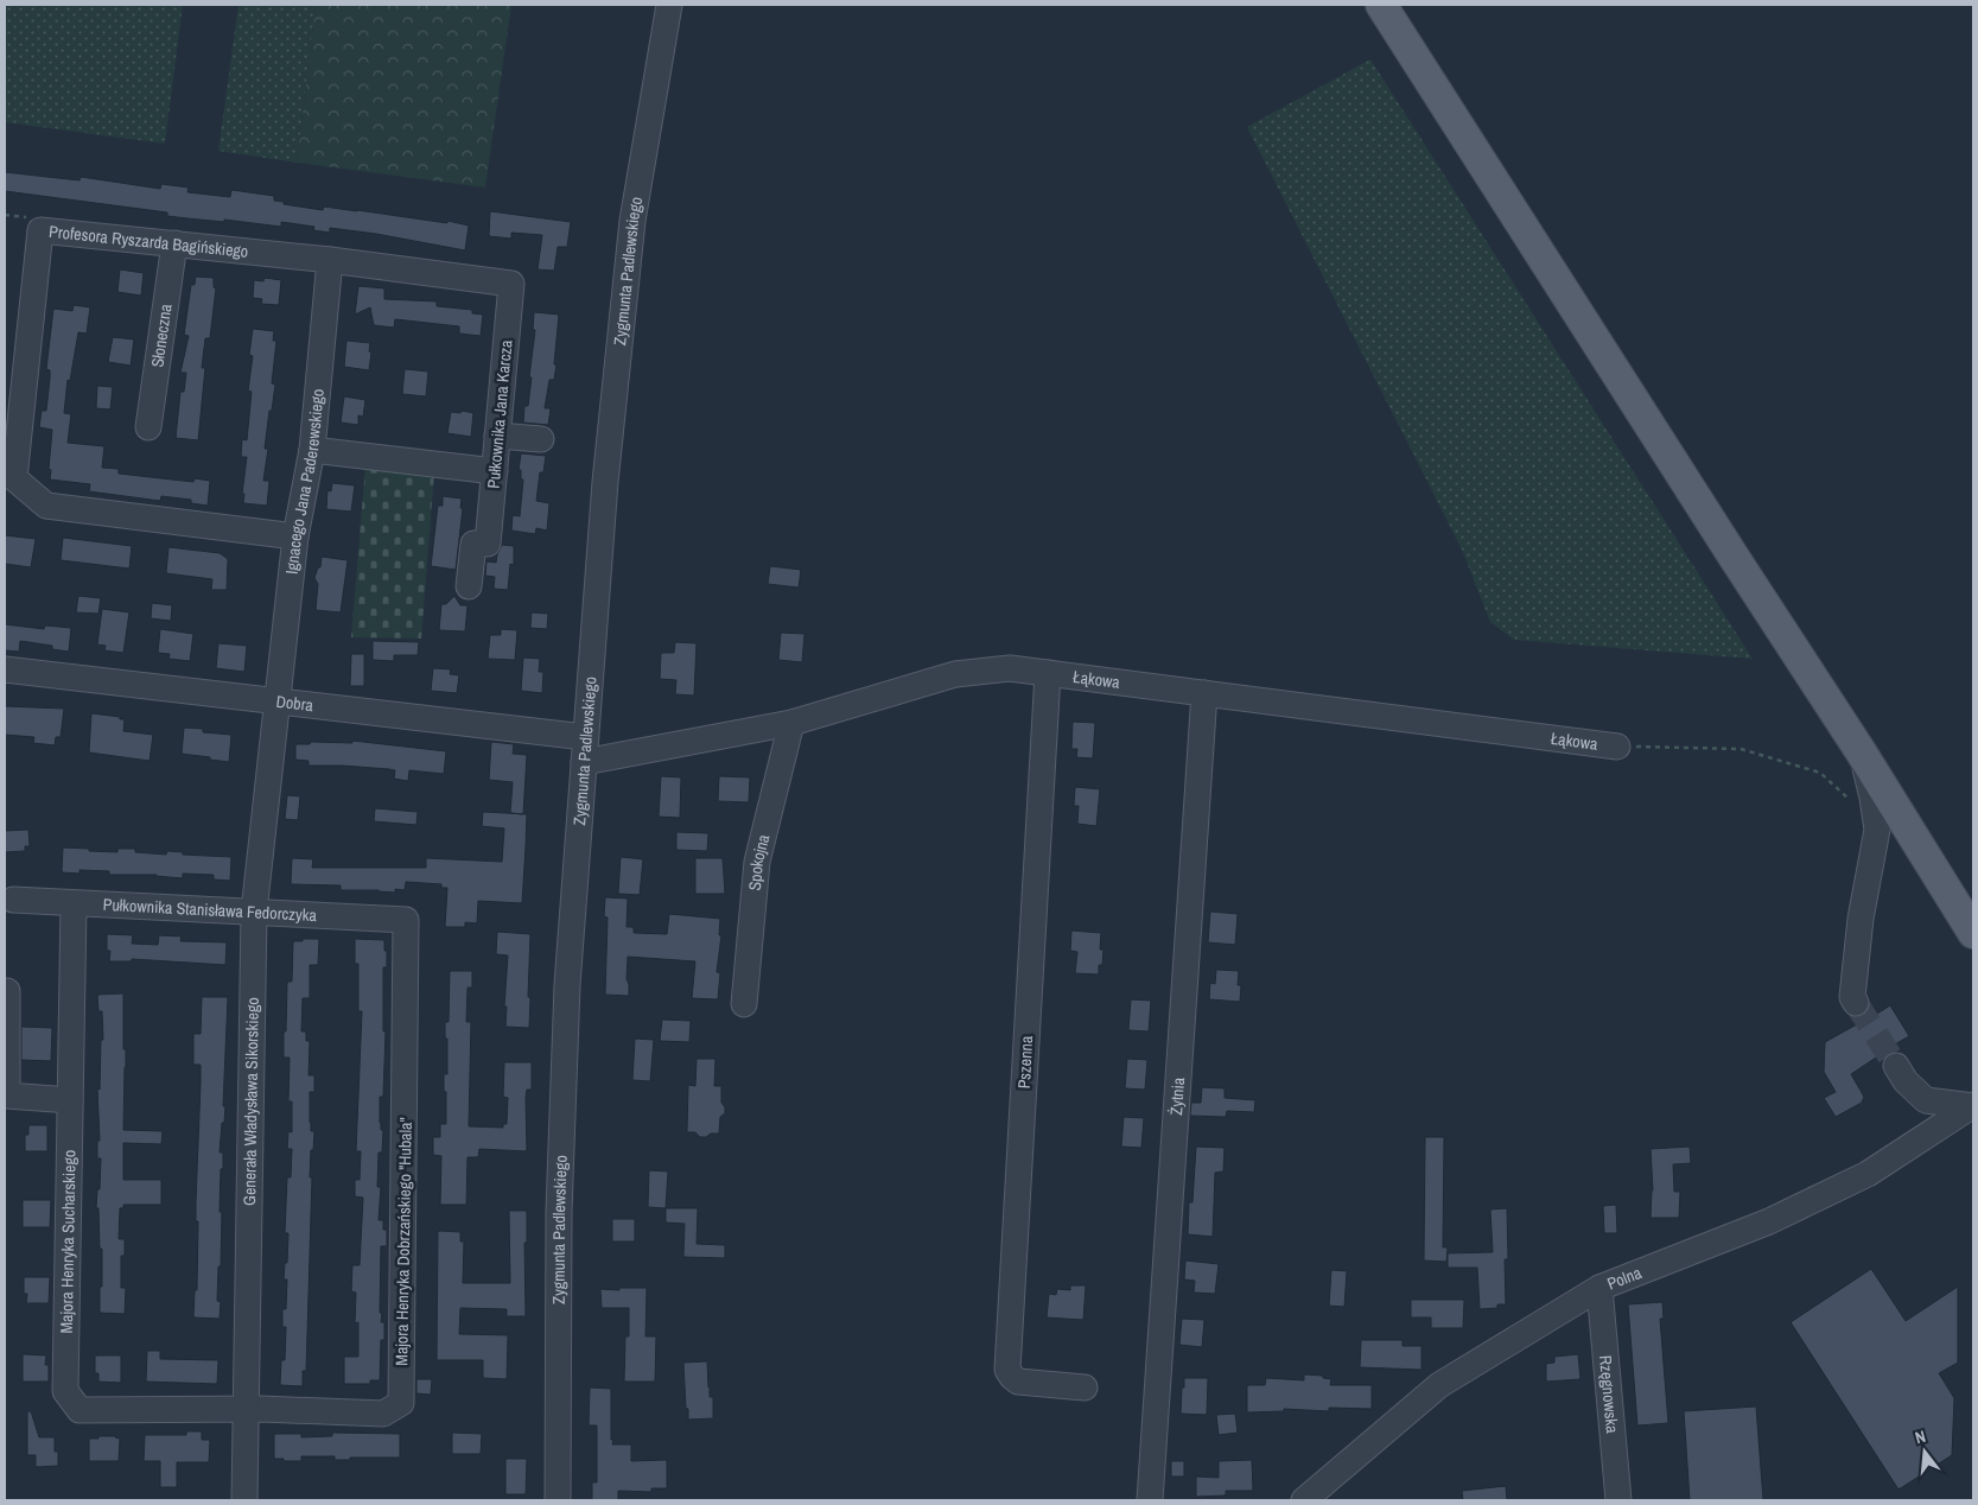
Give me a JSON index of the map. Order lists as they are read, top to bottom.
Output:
{
  "streets": {
    "street": [
      "Profesora Ryszarda Bagińskiego",
      "Zygmunta Padlewskiego",
      "Słoneczna",
      "Pułkownika Jana Karcza",
      "Ignacego Jana Paderewskiego",
      "Łąkowa",
      "Dobra",
      "Spokojna",
      "Pułkownika Stanisława Fedorczyka",
      "Pszenna",
      "Żytnia",
      "Generała Władysława Sikorskiego",
      "Majora Henryka Sucharskiego",
      "Majora Henryka Dobrzańskiego \"Hubala\"",
      "Polna",
      "Rzęgnowska"
    ]
  },
  "crossings": [
    ["Profesora Ryszarda Bagińskiego", "Słoneczna"],
    ["Profesora Ryszarda Bagińskiego", "Pułkownika Jana Karcza"],
    ["Profesora Ryszarda Bagińskiego", "Ignacego Jana Paderewskiego"],
    ["Zygmunta Padlewskiego", "Łąkowa"],
    ["Zygmunta Padlewskiego", "Dobra"],
    ["Ignacego Jana Paderewskiego", "Dobra"],
    ["Ignacego Jana Paderewskiego", "Generała Władysława Sikorskiego"],
    ["Łąkowa", "Dobra"],
    ["Łąkowa", "Spokojna"],
    ["Łąkowa", "Pszenna"],
    ["Łąkowa", "Żytnia"],
    ["Dobra", "Generała Władysława Sikorskiego"],
    ["Pułkownika Stanisława Fedorczyka", "Generała Władysława Sikorskiego"],
    ["Pułkownika Stanisława Fedorczyka", "Majora Henryka Sucharskiego"],
    ["Pułkownika Stanisława Fedorczyka", "Majora Henryka Dobrzańskiego \"Hubala\""],
    ["Generała Władysława Sikorskiego", "Majora Henryka Sucharskiego"],
    ["Generała Władysława Sikorskiego", "Majora Henryka Dobrzańskiego \"Hubala\""],
    ["Majora Henryka Sucharskiego", "Majora Henryka Dobrzańskiego \"Hubala\""],
    ["Polna", "Rzęgnowska"]
  ],
  "north": "top"
}
